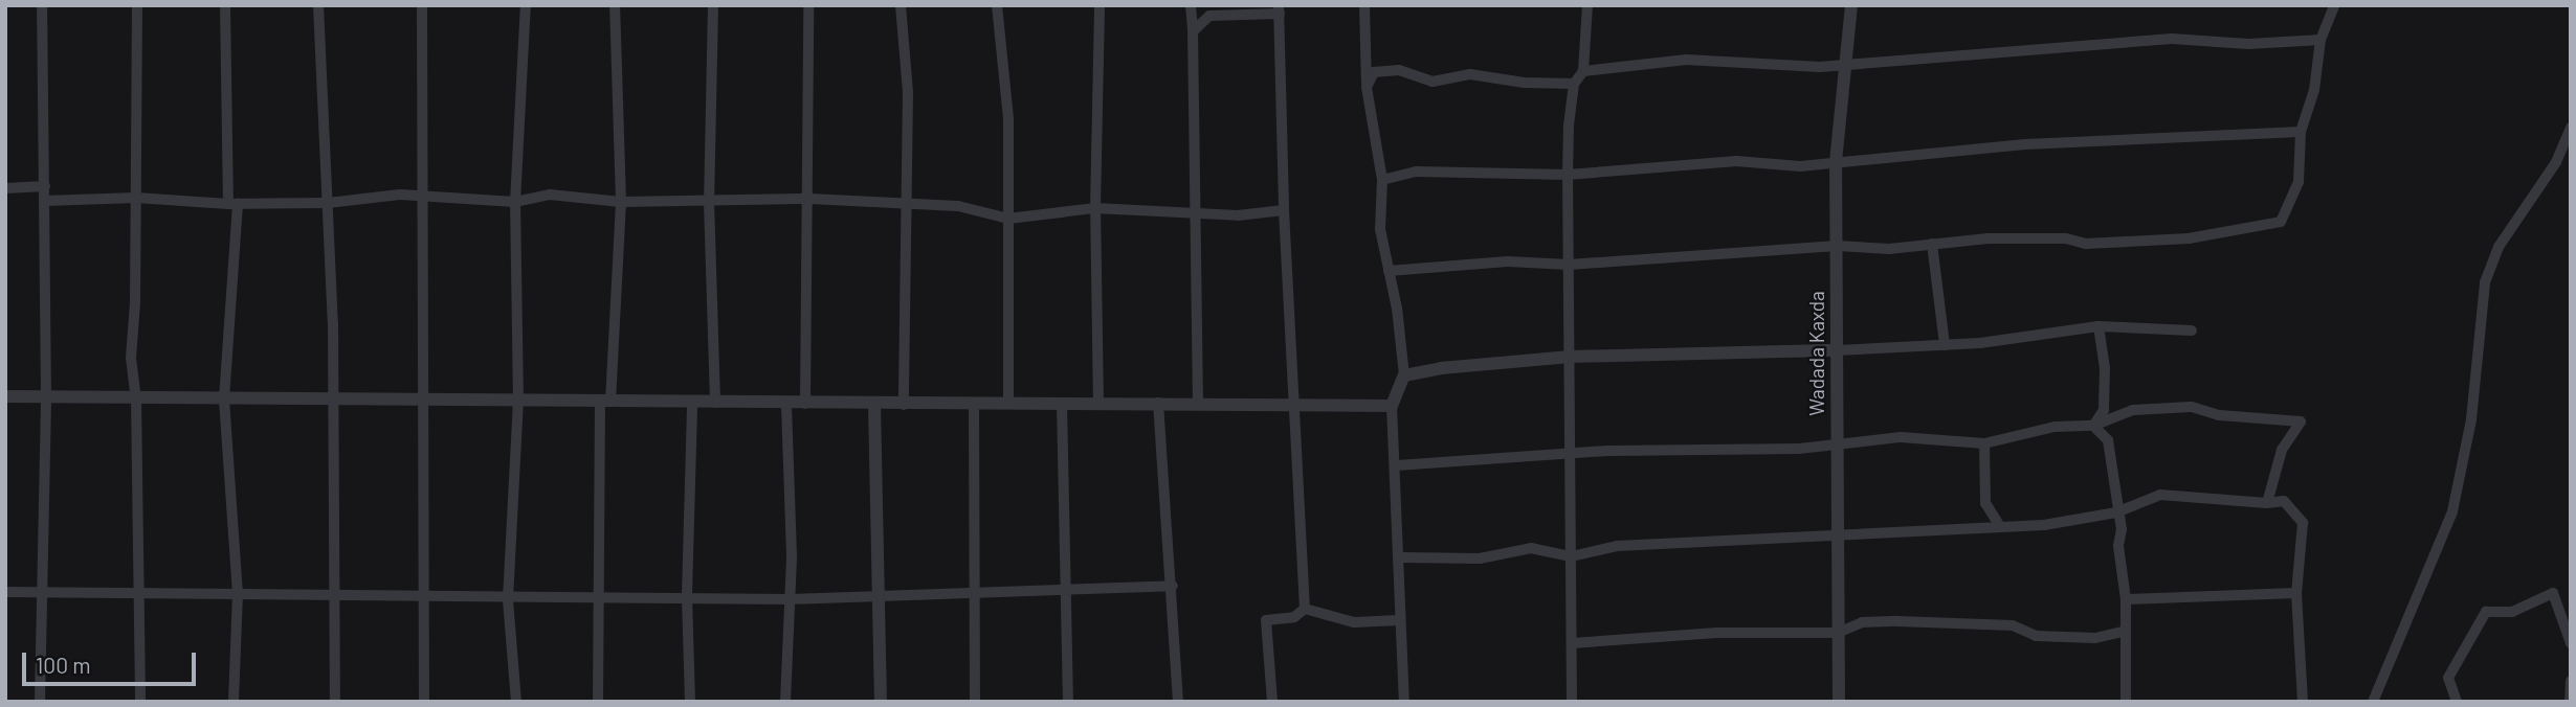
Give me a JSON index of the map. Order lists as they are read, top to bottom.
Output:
{
  "streets": {
    "street": ["Wadada Kaxda"]
  },
  "scale_bar": "100 m"
}
